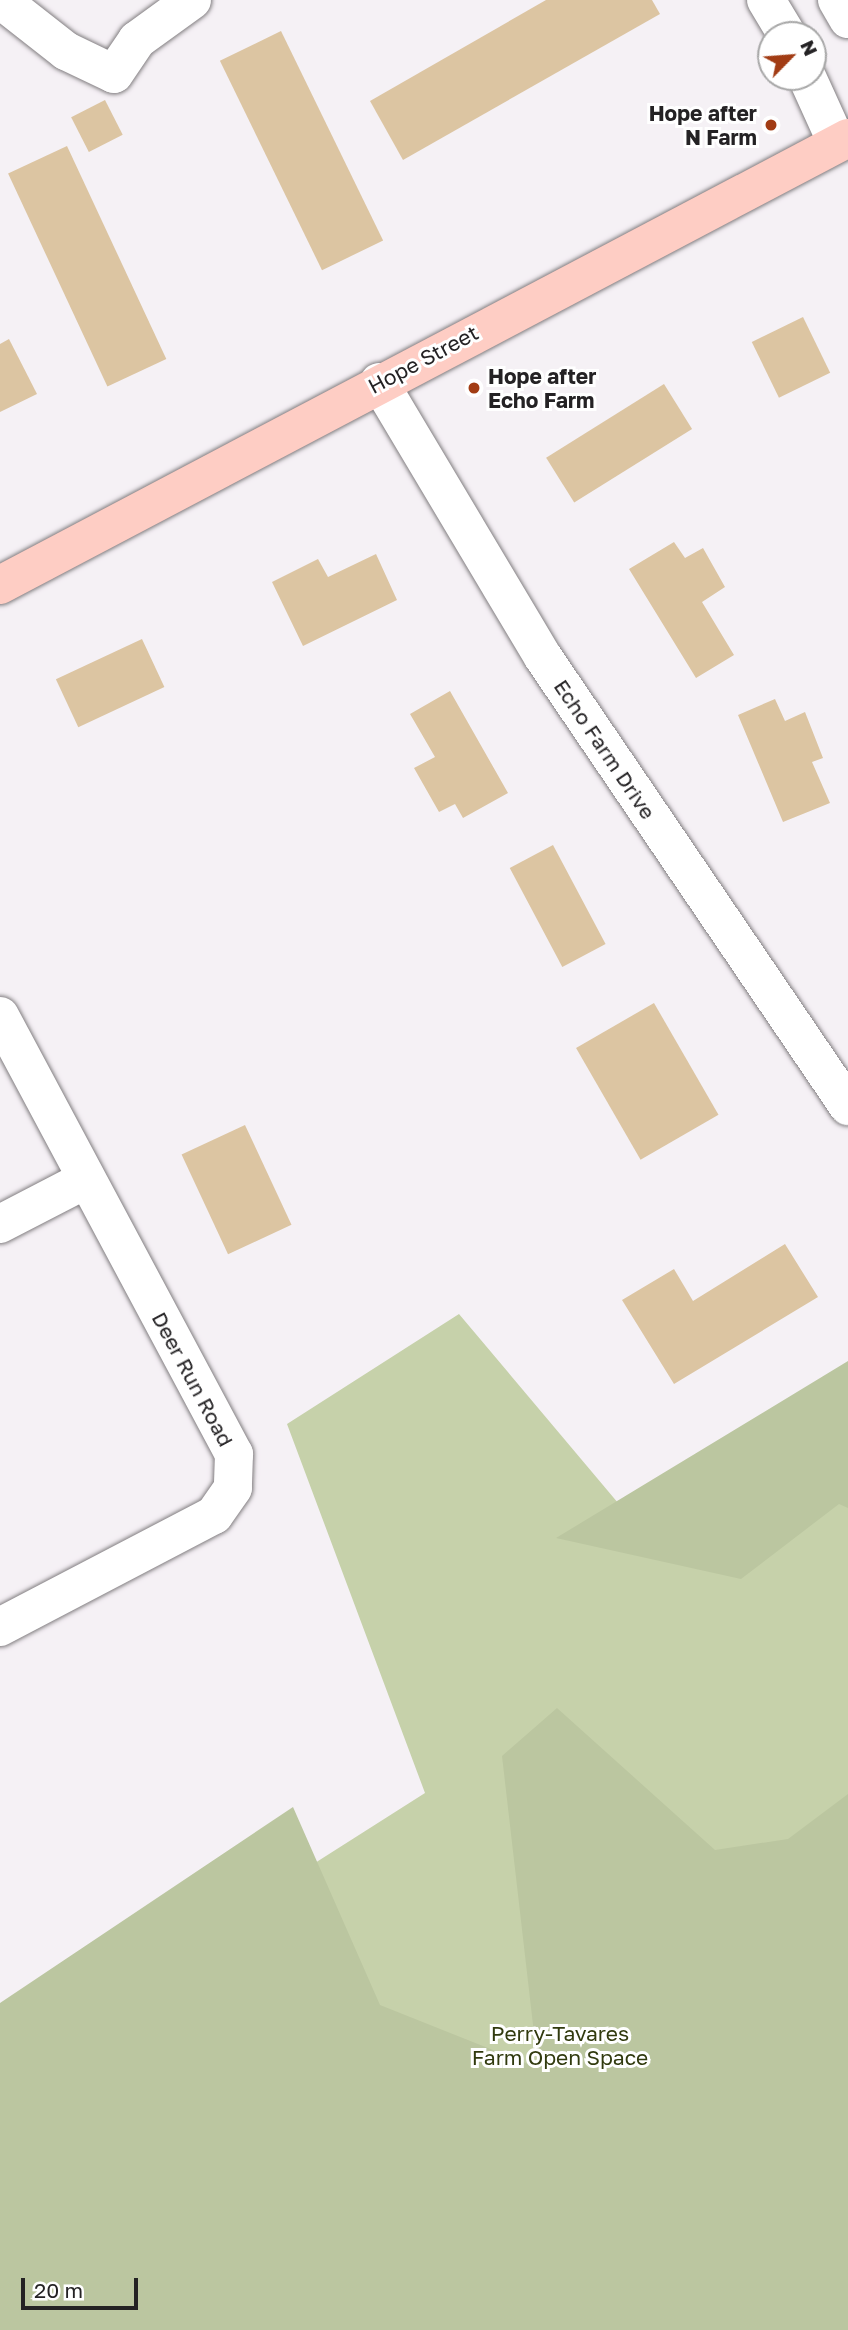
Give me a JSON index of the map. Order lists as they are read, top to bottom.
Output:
{
  "streets": {
    "main road": ["Hope Street"],
    "street": ["Echo Farm Drive", "Deer Run Road"]
  },
  "crossings": [
    ["Hope Street", "Echo Farm Drive"]
  ],
  "parks": ["Perry-Tavares Farm Open Space"],
  "places": ["Hope after N Farm", "Hope after Echo Farm"],
  "scale_bar": "20 m",
  "north": "top right"
}
